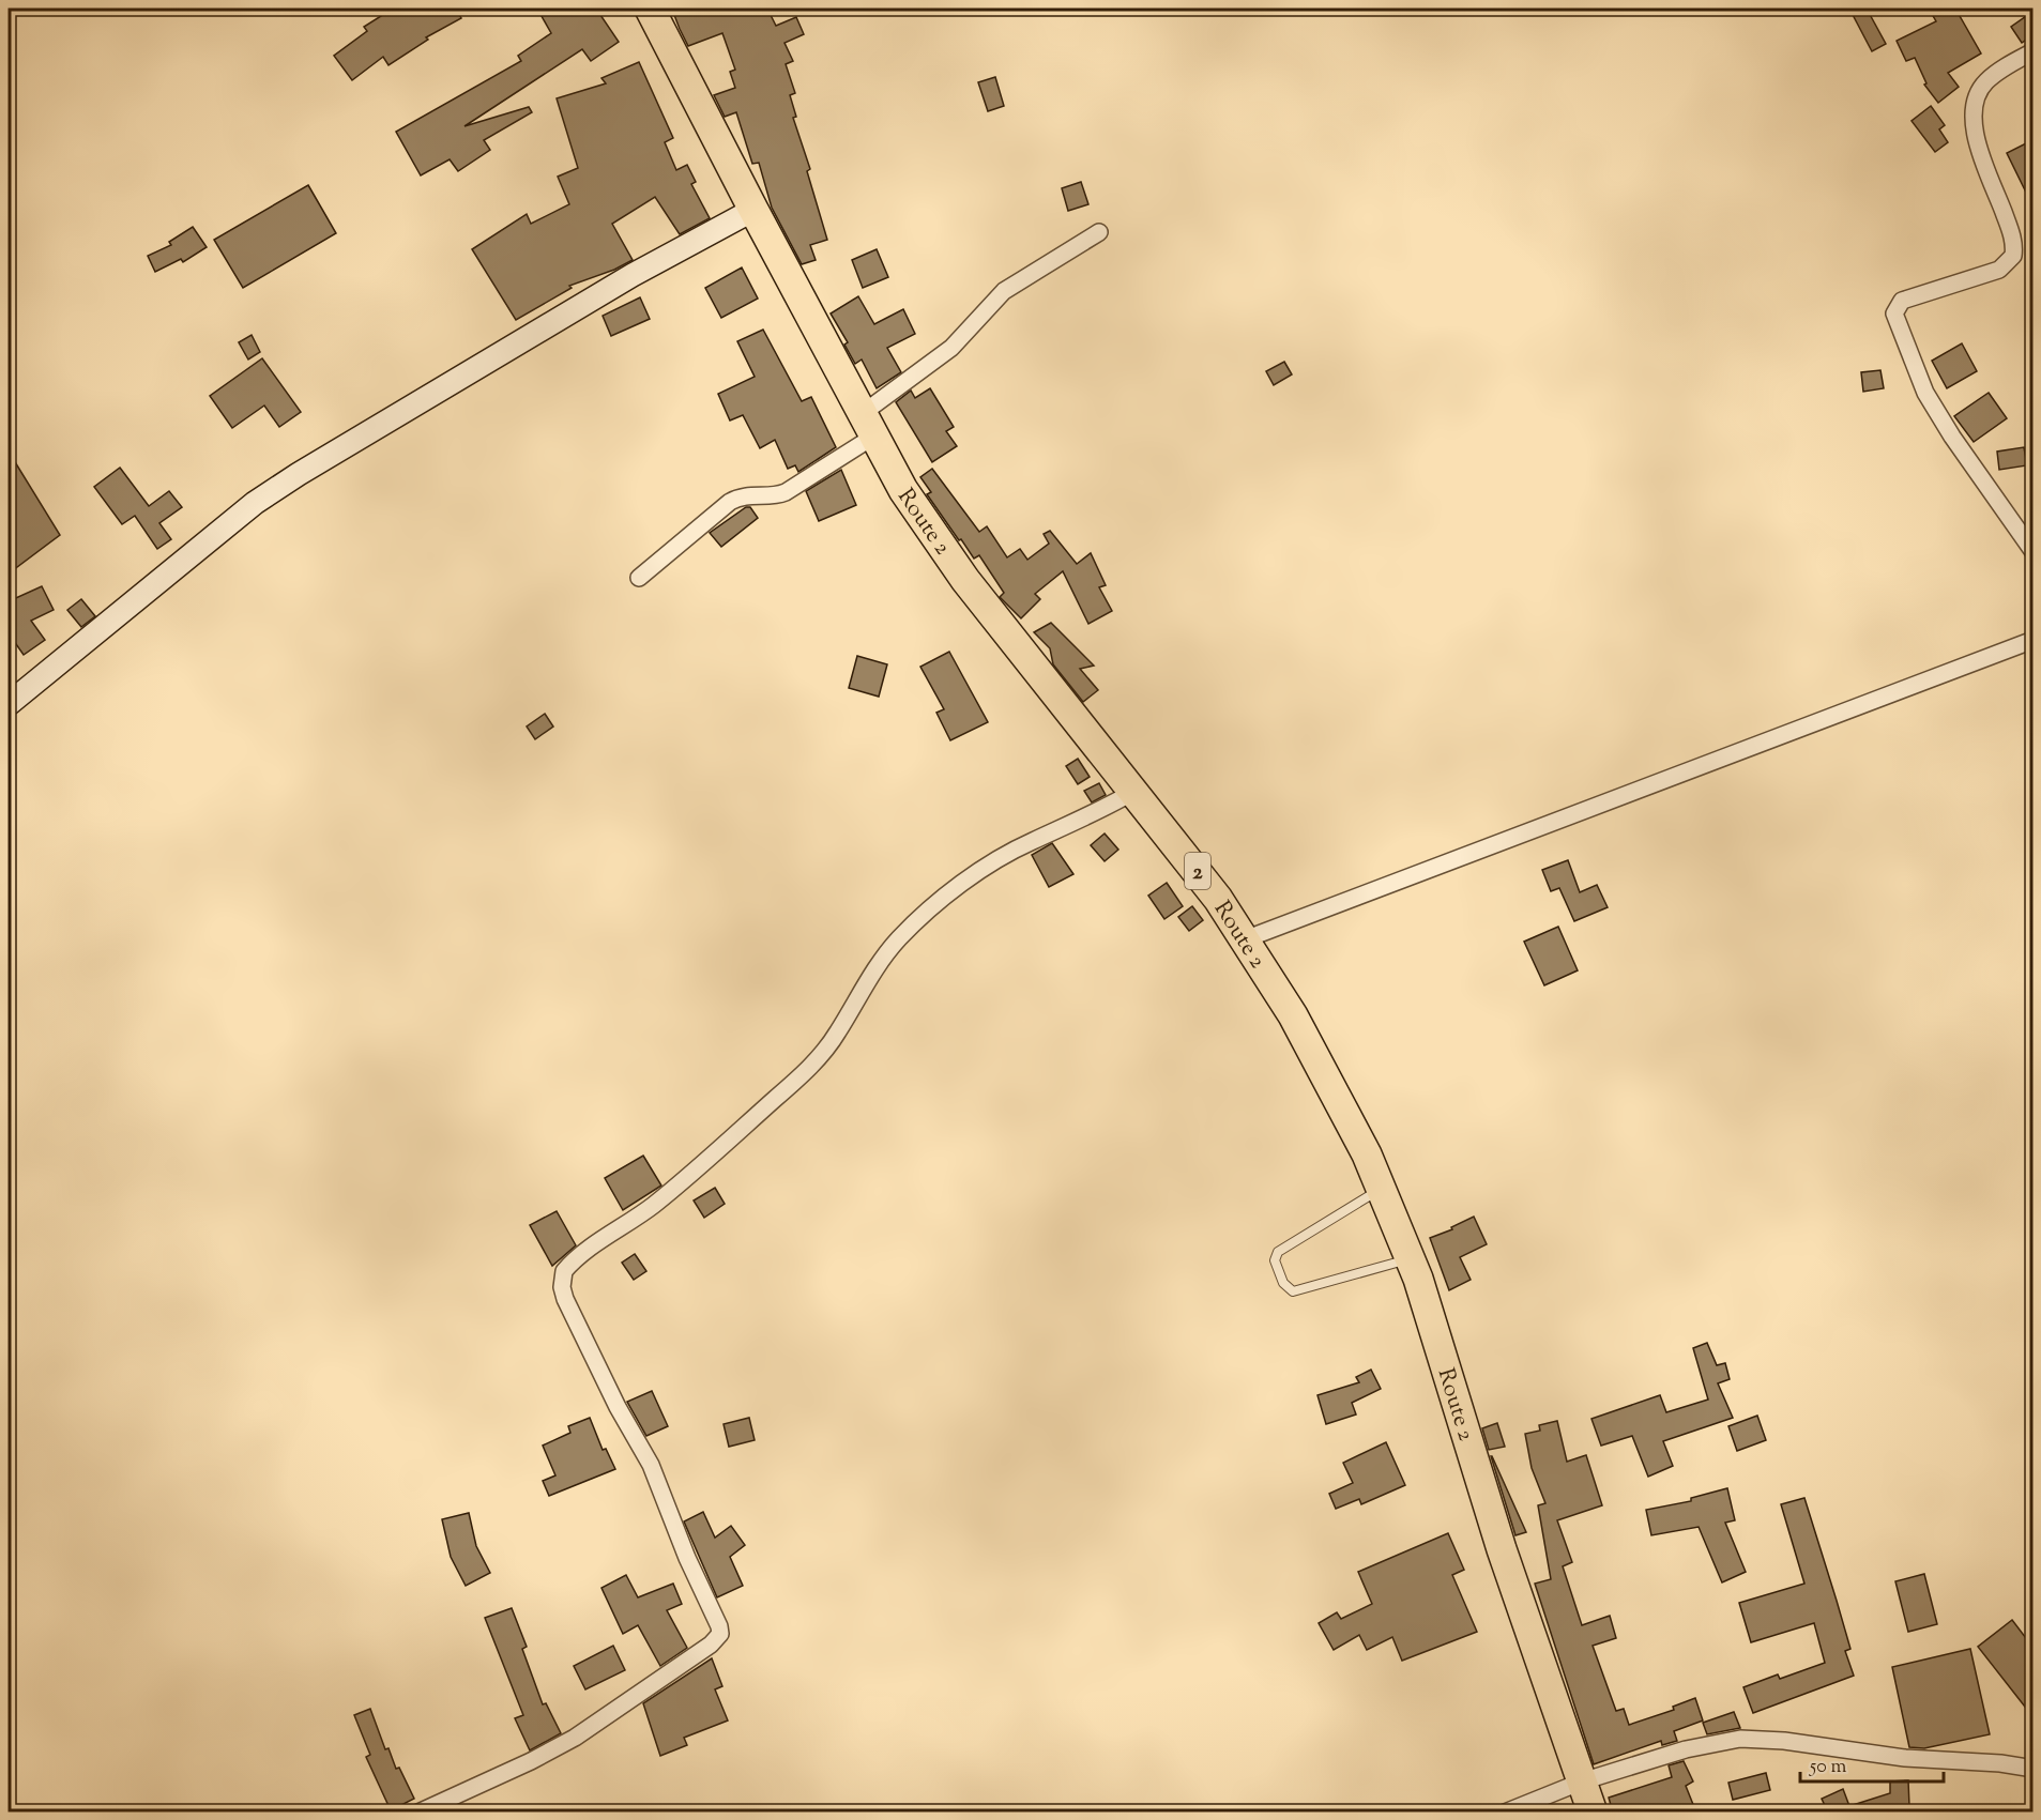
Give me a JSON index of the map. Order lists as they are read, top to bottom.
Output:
{
  "streets": {
    "highway": ["Route 2", "2"]
  },
  "scale_bar": "50 m"
}
